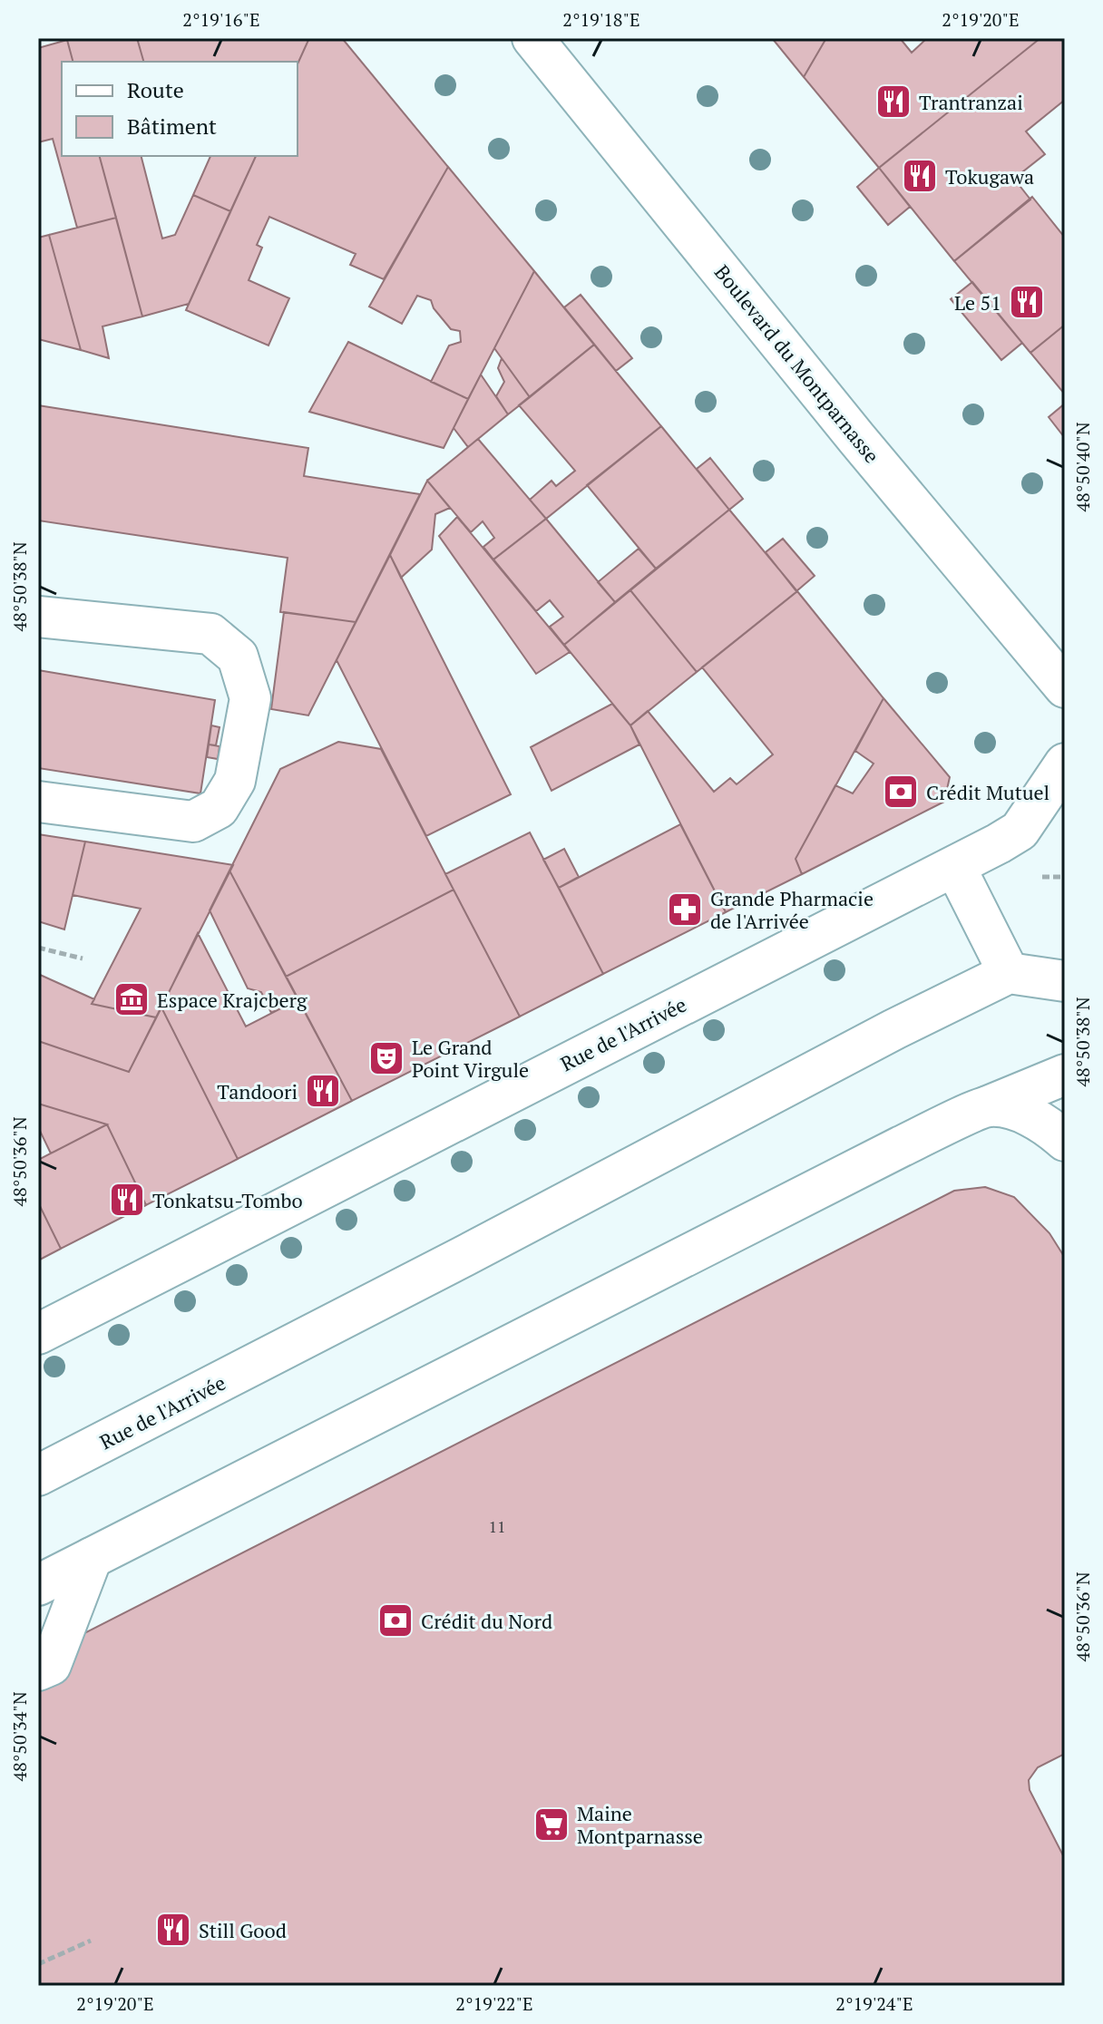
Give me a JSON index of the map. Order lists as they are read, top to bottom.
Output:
{
  "streets": {
    "main road": ["Boulevard du Montparnasse", "Rue de l'Arrivée"]
  },
  "places": {
    "restaurant": [
      "Trantranzai",
      "Tokugawa",
      "Le 51",
      "Tandoori",
      "Tonkatsu-Tombo",
      "Still Good"
    ],
    "bank": ["Crédit Mutuel", "Crédit du Nord"],
    "pharmacy": ["Grande Pharmacie de l'Arrivée"],
    "museum": ["Espace Krajcberg"],
    "theatre": ["Le Grand Point Virgule"],
    "supermarket": ["Maine Montparnasse"]
  },
  "house_numbers": ["11"],
  "legend": ["Route", "Bâtiment"],
  "coordinates": [
    "2°19'16\"E",
    "2°19'18\"E",
    "2°19'20\"E",
    "48°50'40\"N",
    "48°50'38\"N",
    "48°50'36\"N",
    "48°50'34\"N",
    "2°19'22\"E",
    "2°19'24\"E"
  ]
}
